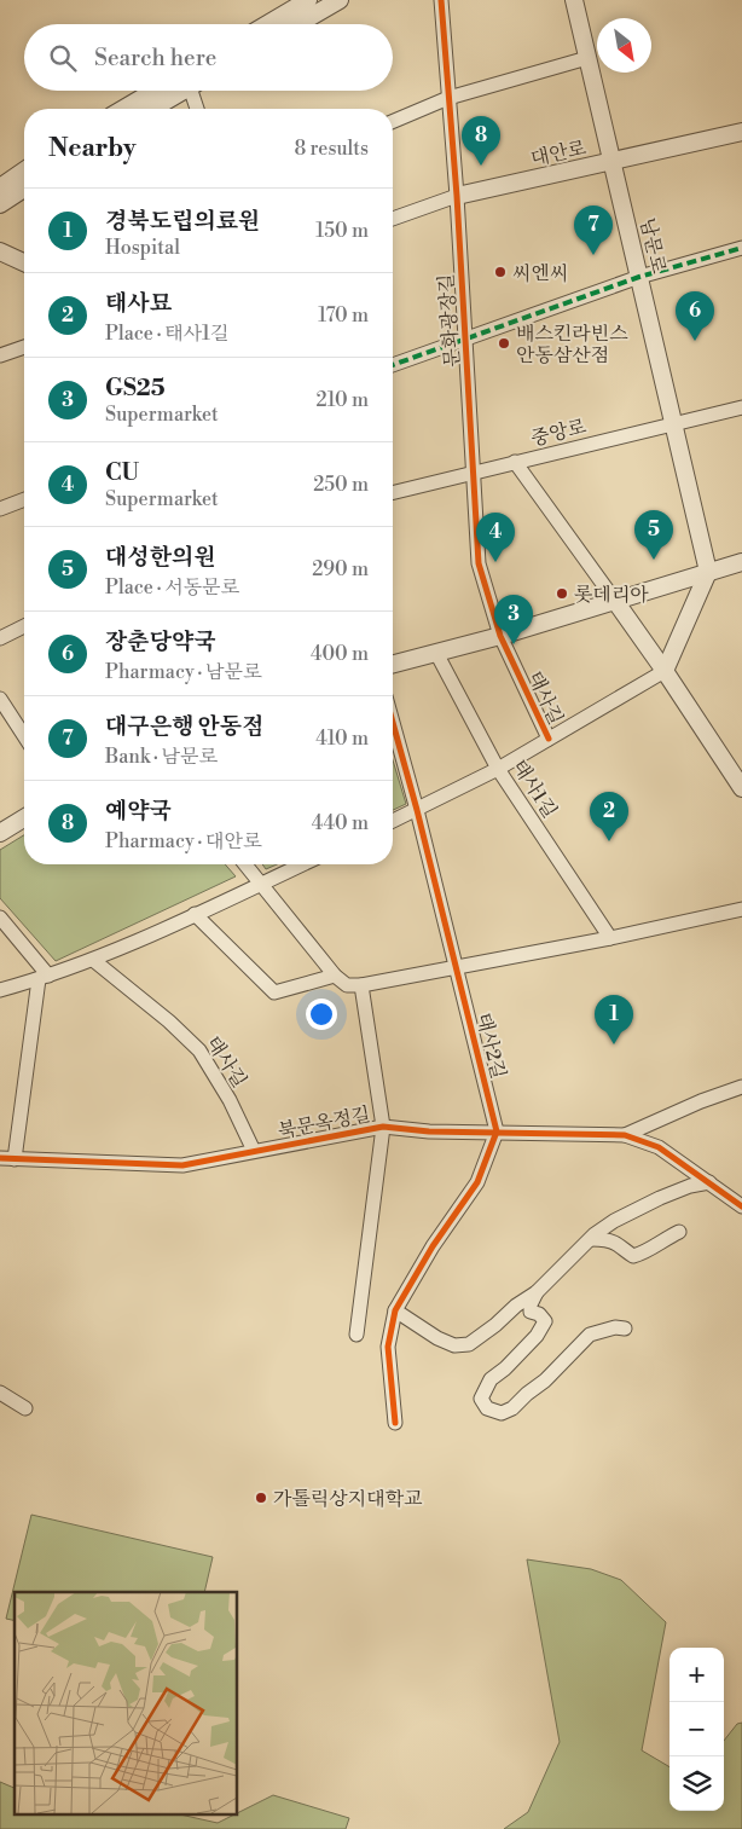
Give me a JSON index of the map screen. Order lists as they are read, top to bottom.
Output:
{
  "streets": {
    "street": [
      "대안로",
      "남문로",
      "문화광장길",
      "중앙로",
      "태사길",
      "태사1길",
      "태사2길",
      "북문옥정길"
    ]
  },
  "crossings": [
    ["대안로", "남문로"],
    ["대안로", "문화광장길"],
    ["남문로", "중앙로"],
    ["문화광장길", "중앙로"],
    ["문화광장길", "태사길"],
    ["태사길", "태사1길"],
    ["태사길", "태사2길"],
    ["태사길", "북문옥정길"],
    ["태사2길", "북문옥정길"]
  ],
  "places": [
    "씨엔씨",
    "배스킨라빈스 안동삼산점",
    "롯데리아",
    "가톨릭상지대학교"
  ],
  "north": "bottom right",
  "page": {
    "search": "Search here",
    "heading": ["Nearby", "8 results"],
    "pins": [
      "8",
      "7",
      "6",
      "5",
      "4",
      "3",
      "2",
      "1"
    ],
    "list": [
      {
        "mark": "1",
        "name": "경북도립의료원",
        "note": "Hospital",
        "value": "150 m"
      },
      {
        "mark": "2",
        "name": "태사묘",
        "note": "Place · 태사1길",
        "value": "170 m"
      },
      {
        "mark": "3",
        "name": "GS25",
        "note": "Supermarket",
        "value": "210 m"
      },
      {
        "mark": "4",
        "name": "CU",
        "note": "Supermarket",
        "value": "250 m"
      },
      {
        "mark": "5",
        "name": "대성한의원",
        "note": "Place · 서동문로",
        "value": "290 m"
      },
      {
        "mark": "6",
        "name": "장춘당약국",
        "note": "Pharmacy · 남문로",
        "value": "400 m"
      },
      {
        "mark": "7",
        "name": "대구은행 안동점",
        "note": "Bank · 남문로",
        "value": "410 m"
      },
      {
        "mark": "8",
        "name": "예약국",
        "note": "Pharmacy · 대안로",
        "value": "440 m"
      }
    ],
    "map_buttons": ["+", "−"]
  }
}
